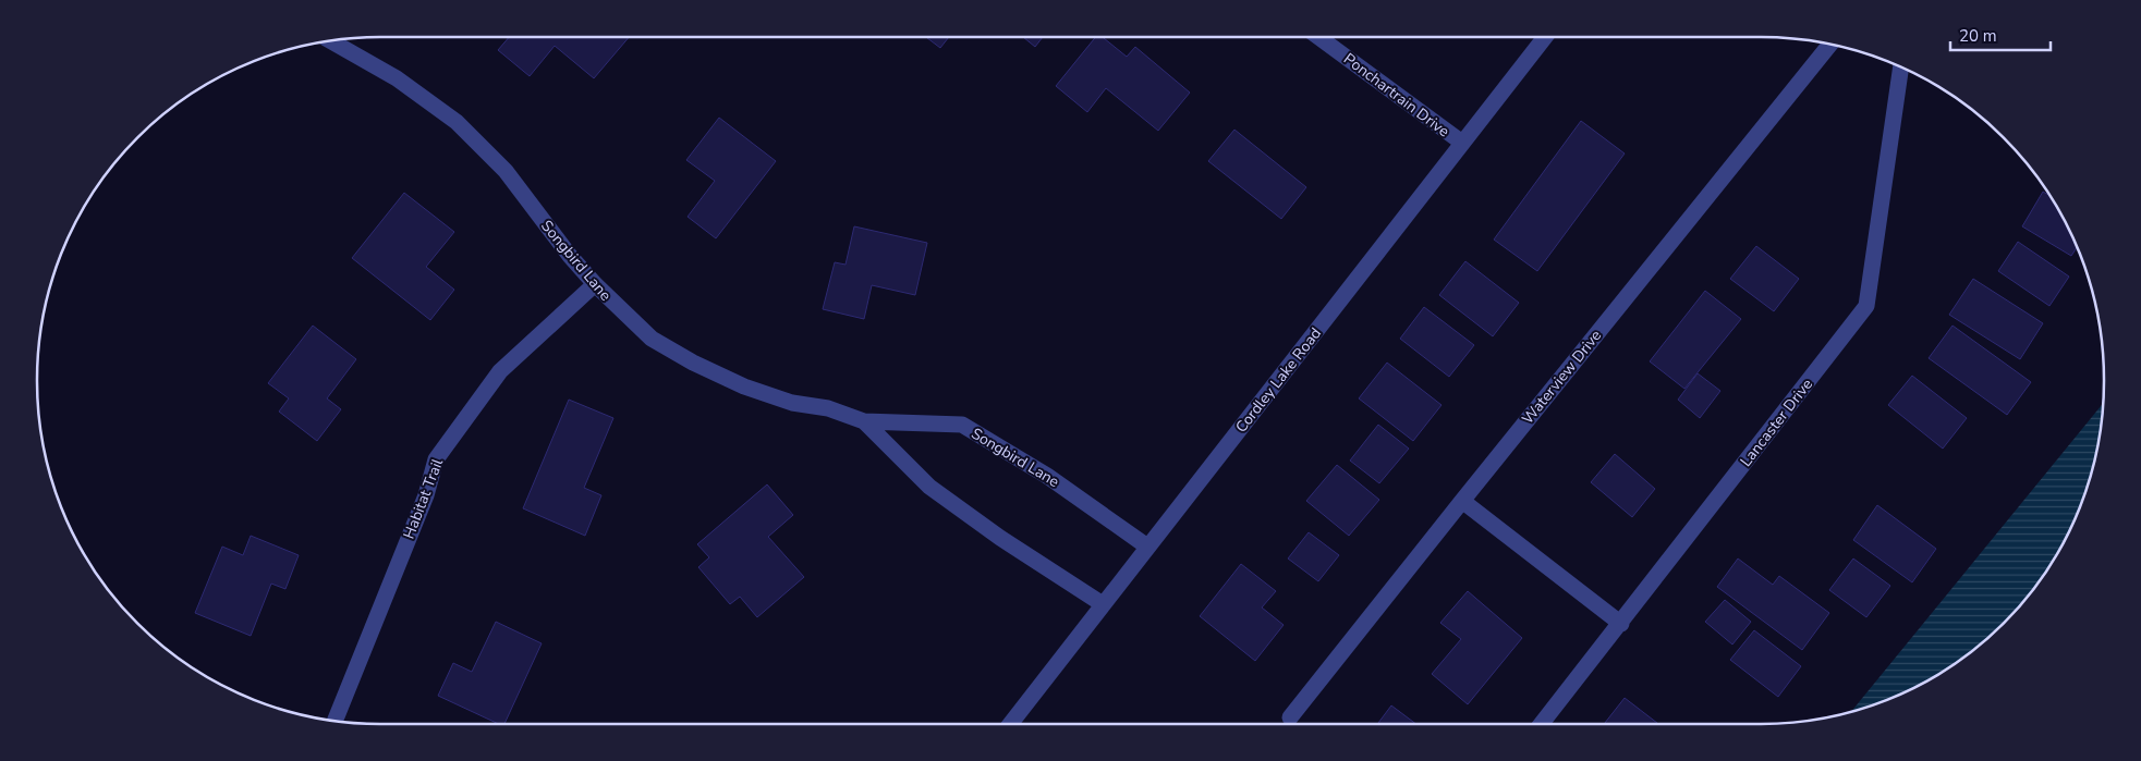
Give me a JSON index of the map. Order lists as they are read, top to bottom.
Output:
{
  "streets": {
    "street": [
      "Ponchartrain Drive",
      "Songbird Lane",
      "Waterview Drive",
      "Cordley Lake Road",
      "Lancaster Drive",
      "Habitat Trail"
    ]
  },
  "crossings": [
    ["Ponchartrain Drive", "Cordley Lake Road"],
    ["Songbird Lane", "Cordley Lake Road"],
    ["Songbird Lane", "Habitat Trail"]
  ],
  "scale_bar": "20 m"
}
